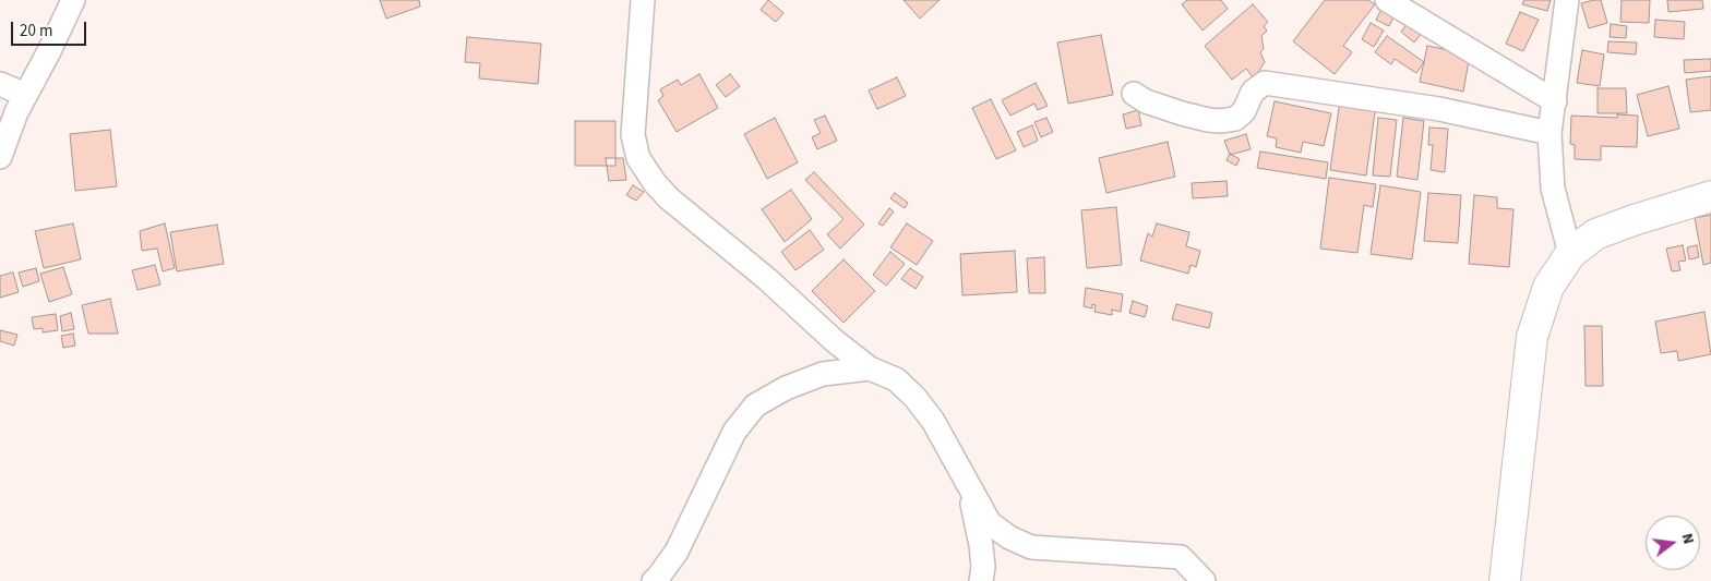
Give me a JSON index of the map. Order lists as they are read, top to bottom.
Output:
{
  "scale_bar": "20 m",
  "north": "right"
}
